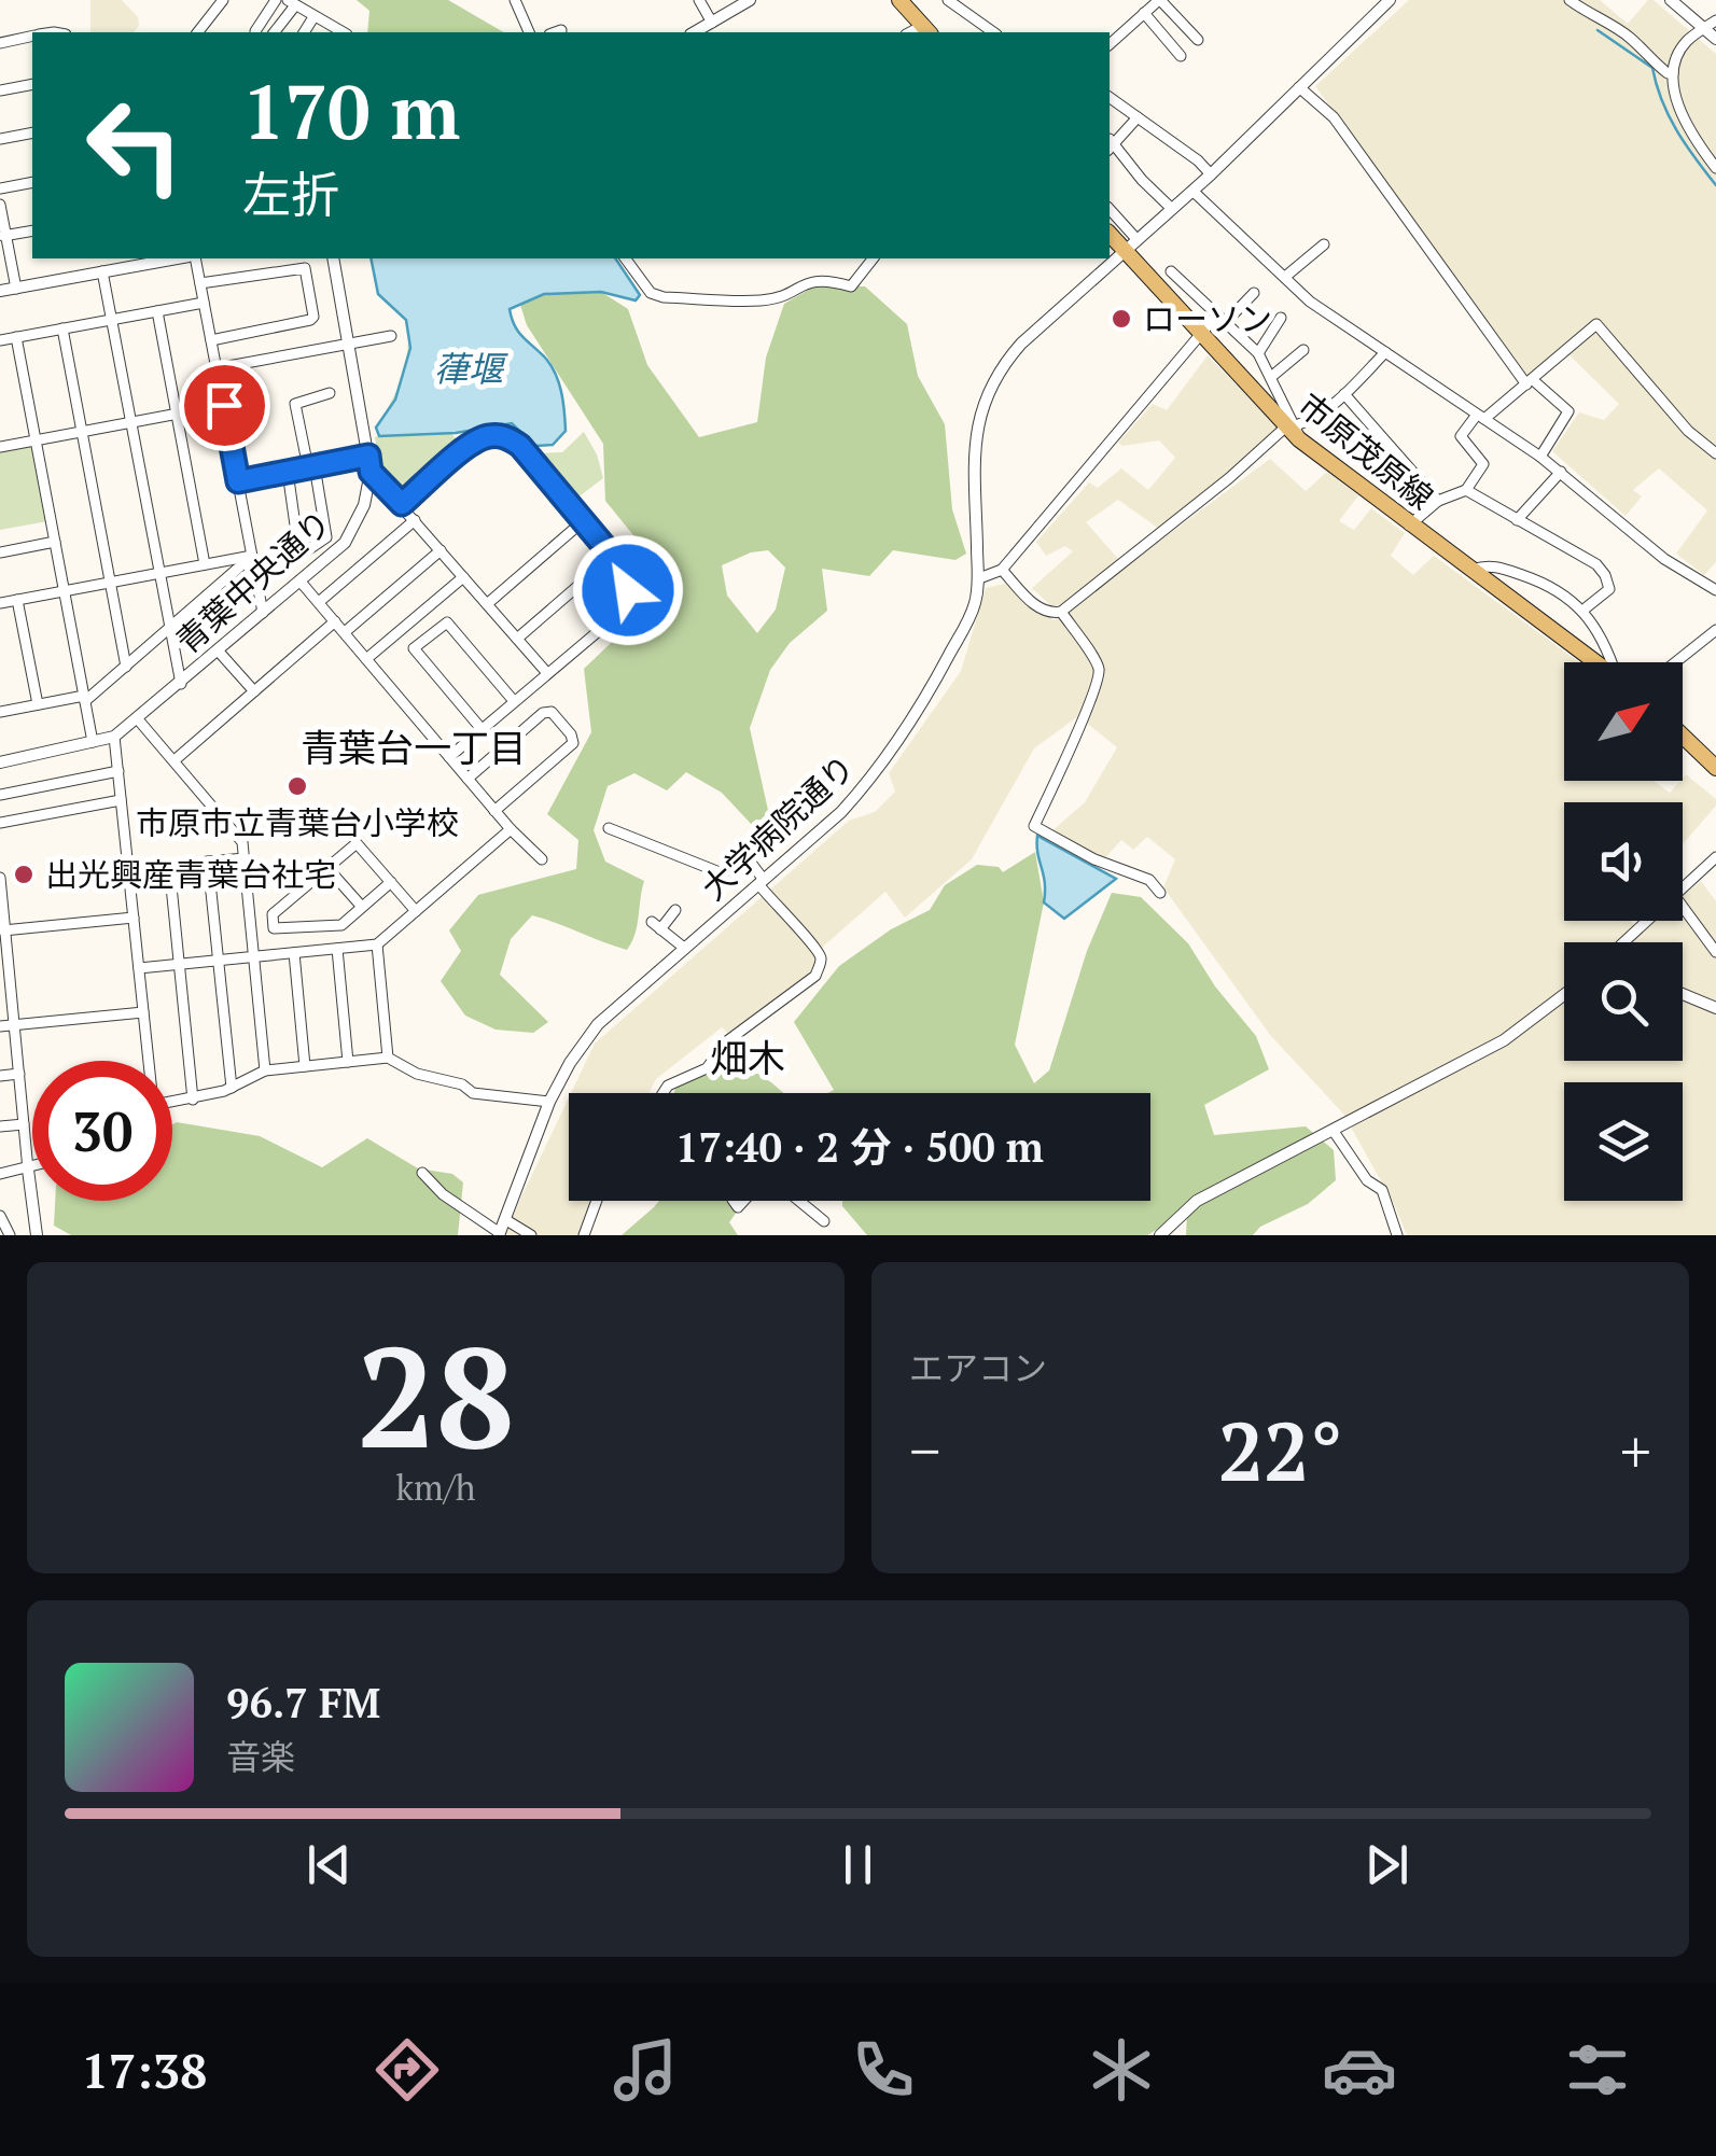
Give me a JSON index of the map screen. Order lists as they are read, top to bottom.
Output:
{
  "streets": {
    "main road": ["市原茂原線"],
    "street": ["青葉中央通り", "大学病院通り"]
  },
  "crossings": [
    ["市原茂原線", "大学病院通り"]
  ],
  "districts": ["青葉台一丁目", "畑木"],
  "water": ["葎堰"],
  "places": ["ローソン", "市原市立青葉台小学校", "出光興産青葉台社宅"],
  "north": "top right",
  "page": {
    "turn": ["170 m", "左折"],
    "limit": "30",
    "trip": "17:40 · 2 分 · 500 m",
    "tile": [
      ["28", "km/h"],
      "エアコン"
    ],
    "heat": ["−", "22°", "+"],
    "song": ["96.7 FM", "音楽"],
    "tabs": "17:38"
  }
}
